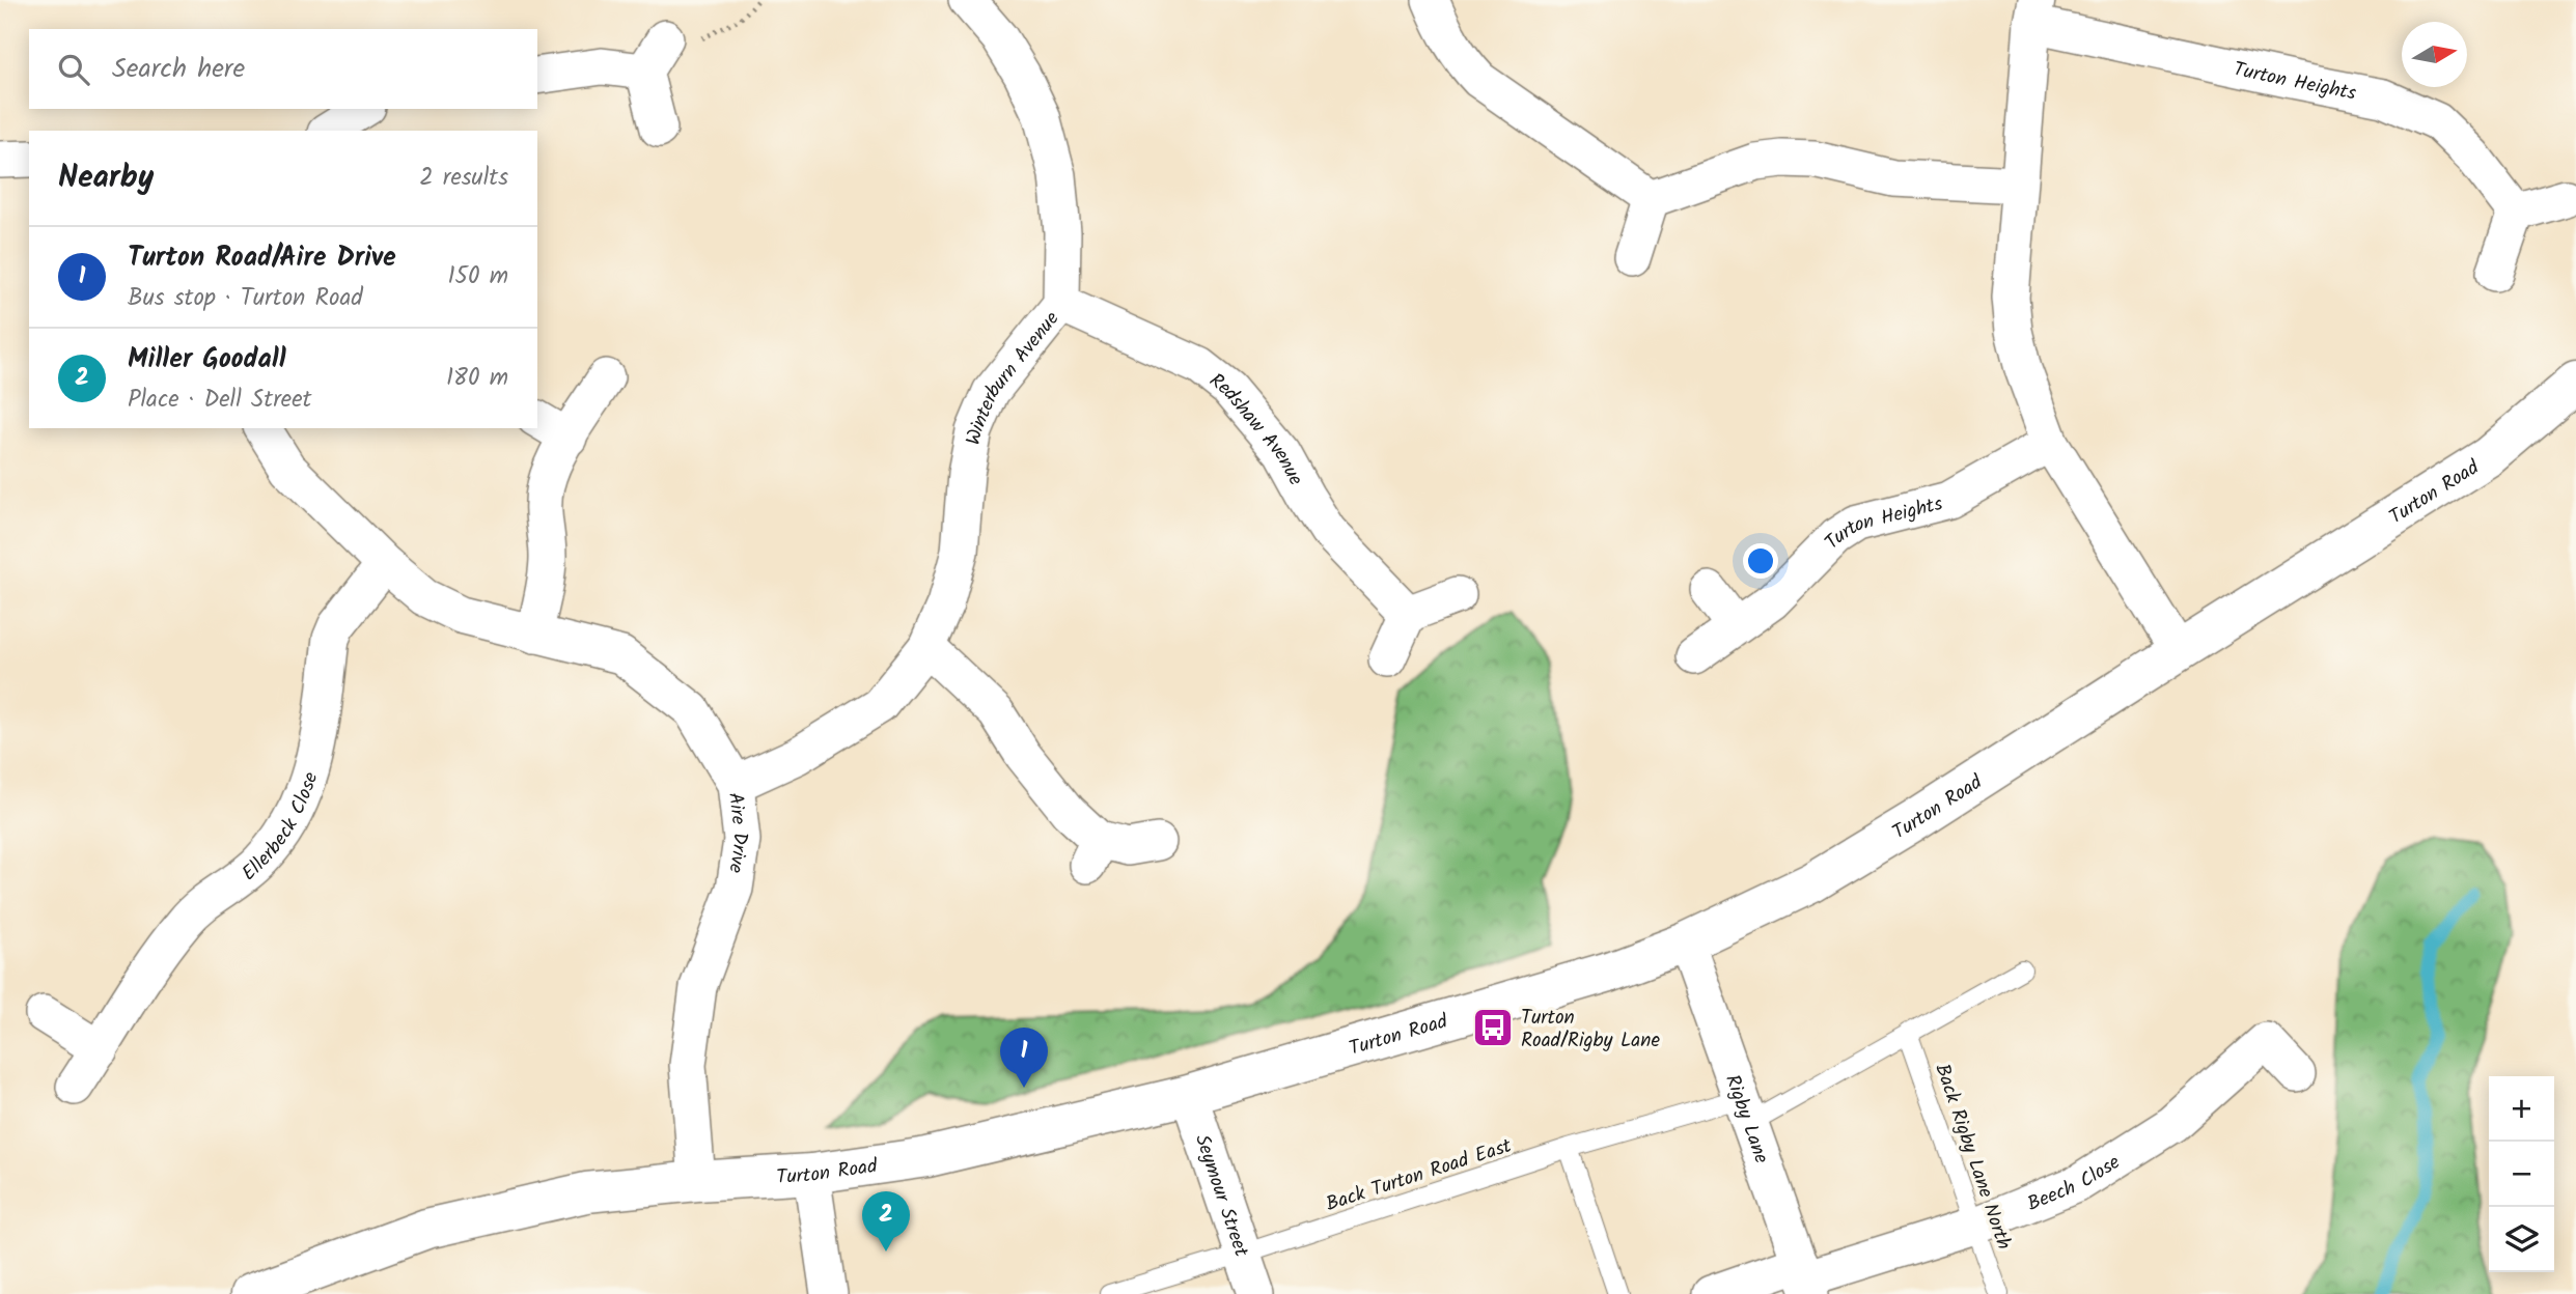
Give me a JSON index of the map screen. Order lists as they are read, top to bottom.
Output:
{
  "streets": {
    "main road": ["Turton Road"],
    "street": [
      "Turton Heights",
      "Winterburn Avenue",
      "Redshaw Avenue",
      "Ellerbeck Close",
      "Aire Drive",
      "Rigby Lane",
      "Beech Close",
      "Seymour Street"
    ],
    "lane": ["Back Rigby Lane North", "Back Turton Road East"]
  },
  "crossings": [
    ["Turton Heights", "Turton Road"],
    ["Winterburn Avenue", "Redshaw Avenue"],
    ["Winterburn Avenue", "Aire Drive"],
    ["Turton Road", "Aire Drive"],
    ["Turton Road", "Rigby Lane"],
    ["Turton Road", "Seymour Street"],
    ["Ellerbeck Close", "Aire Drive"],
    ["Rigby Lane", "Back Turton Road East"],
    ["Rigby Lane", "Beech Close"],
    ["Back Rigby Lane North", "Back Turton Road East"],
    ["Back Rigby Lane North", "Beech Close"],
    ["Back Turton Road East", "Seymour Street"]
  ],
  "places": {
    "bus stop": ["Turton Road/Rigby Lane"]
  },
  "north": "right",
  "page": {
    "search": "Search here",
    "heading": ["Nearby", "2 results"],
    "list": [
      {
        "mark": "1",
        "name": "Turton Road/Aire Drive",
        "note": "Bus stop · Turton Road",
        "value": "150 m"
      },
      {
        "mark": "2",
        "name": "Miller Goodall",
        "note": "Place · Dell Street",
        "value": "180 m"
      }
    ],
    "pins": ["1", "2"],
    "map_buttons": ["+", "−"]
  }
}
